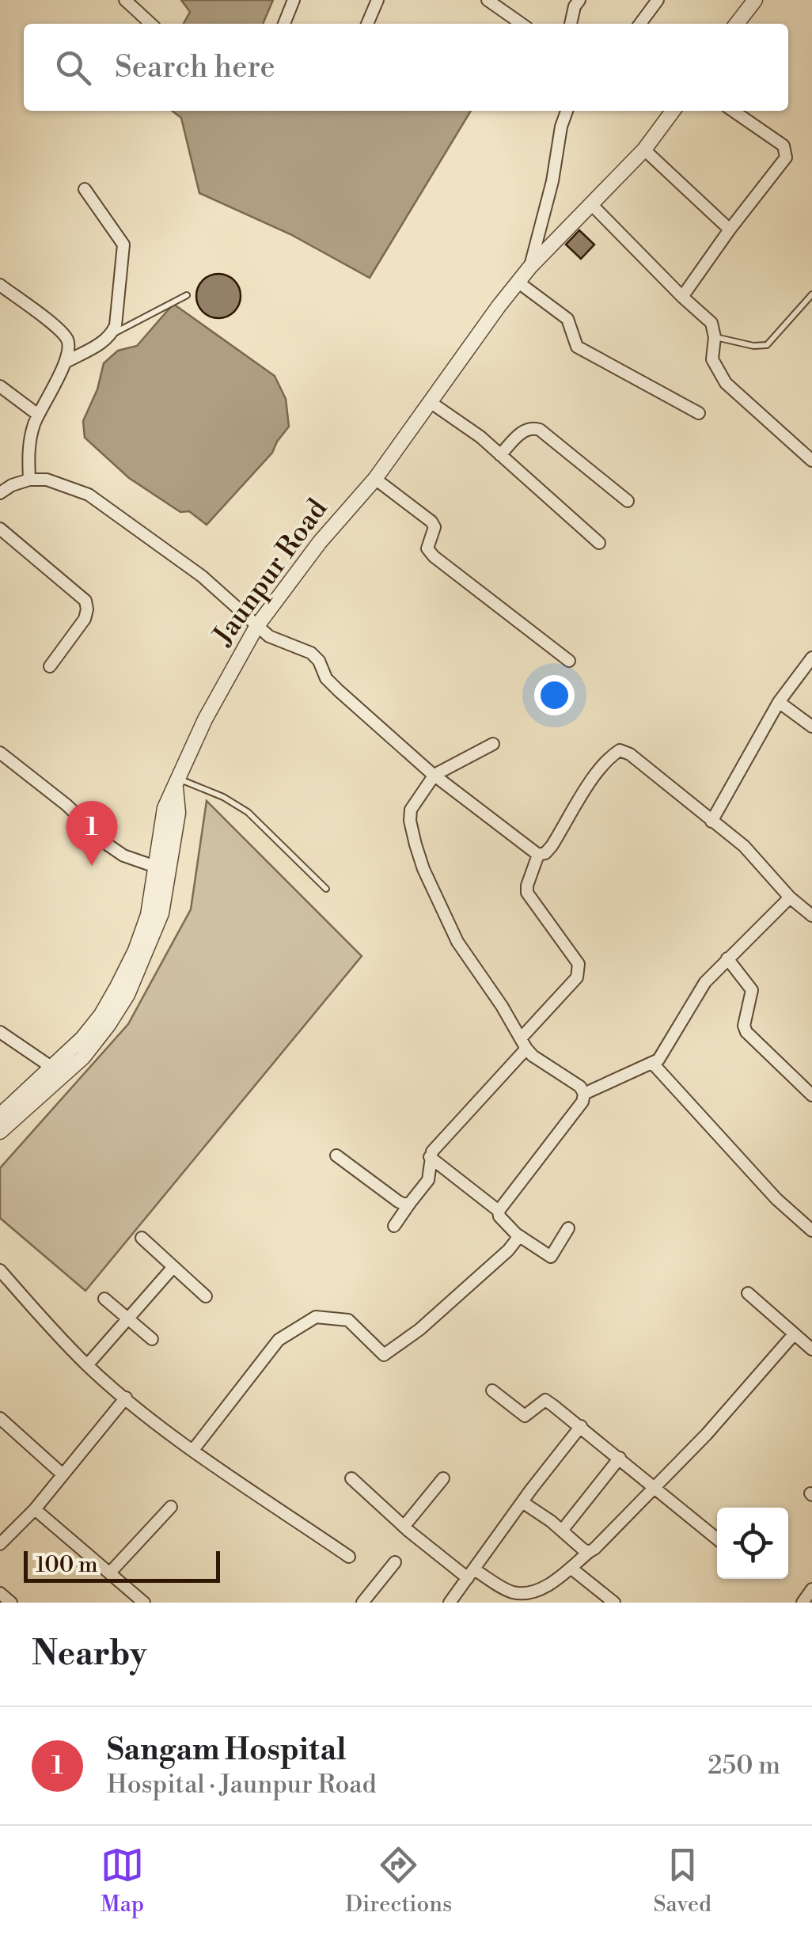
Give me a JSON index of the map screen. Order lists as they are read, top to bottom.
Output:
{
  "streets": {
    "street": ["Jaunpur Road"]
  },
  "scale_bar": "100 m",
  "page": {
    "search": "Search here",
    "pins": "1",
    "scale": "100 m",
    "heading": "Nearby",
    "list": [
      {
        "mark": "1",
        "name": "Sangam Hospital",
        "note": "Hospital · Jaunpur Road",
        "value": "250 m"
      }
    ],
    "nav": ["Map", "Directions", "Saved"]
  }
}
